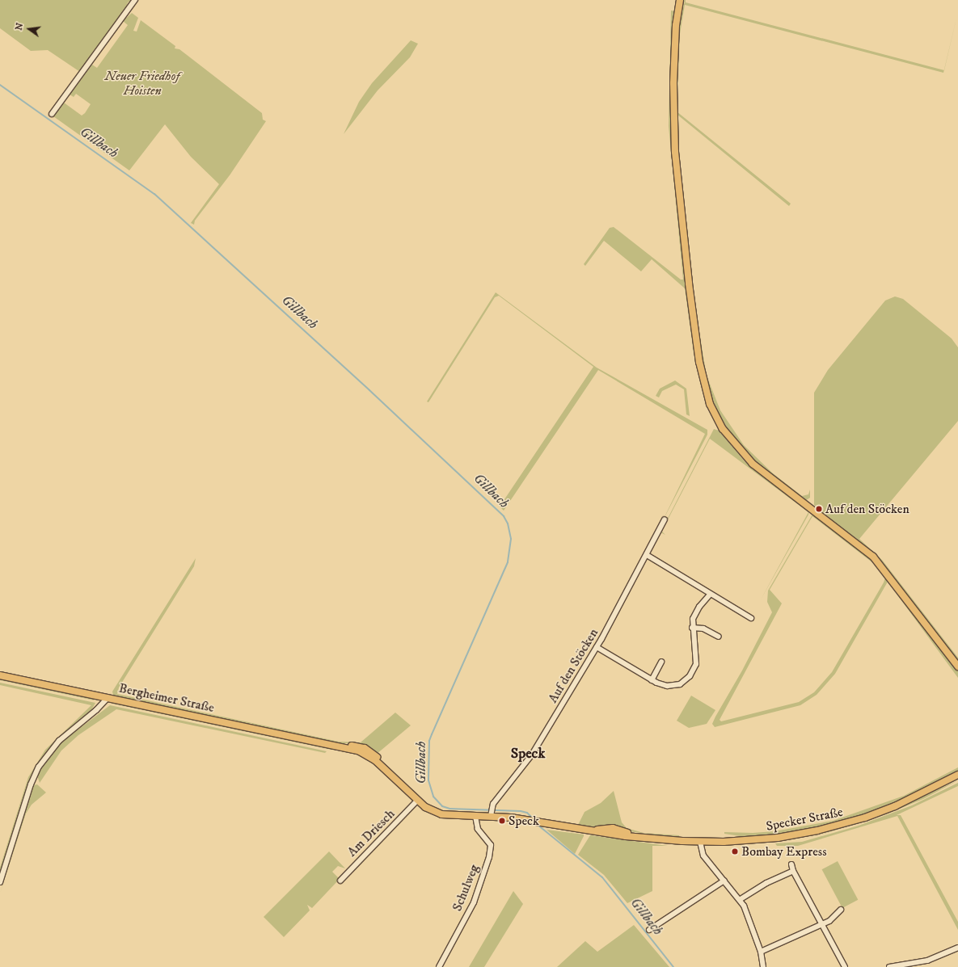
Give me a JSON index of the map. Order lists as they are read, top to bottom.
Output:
{
  "streets": {
    "main road": ["Bergheimer Straße", "Specker Straße"],
    "street": ["Auf den Stöcken", "Am Driesch", "Schulweg"]
  },
  "crossings": [
    ["Auf den Stöcken", "Specker Straße"],
    ["Bergheimer Straße", "Specker Straße"],
    ["Specker Straße", "Am Driesch"],
    ["Specker Straße", "Schulweg"]
  ],
  "districts": ["Speck"],
  "water": ["Gillbach"],
  "parks": ["Neuer Friedhof Hoisten"],
  "places": ["Auf den Stöcken", "Speck", "Bombay Express"],
  "north": "left"
}
